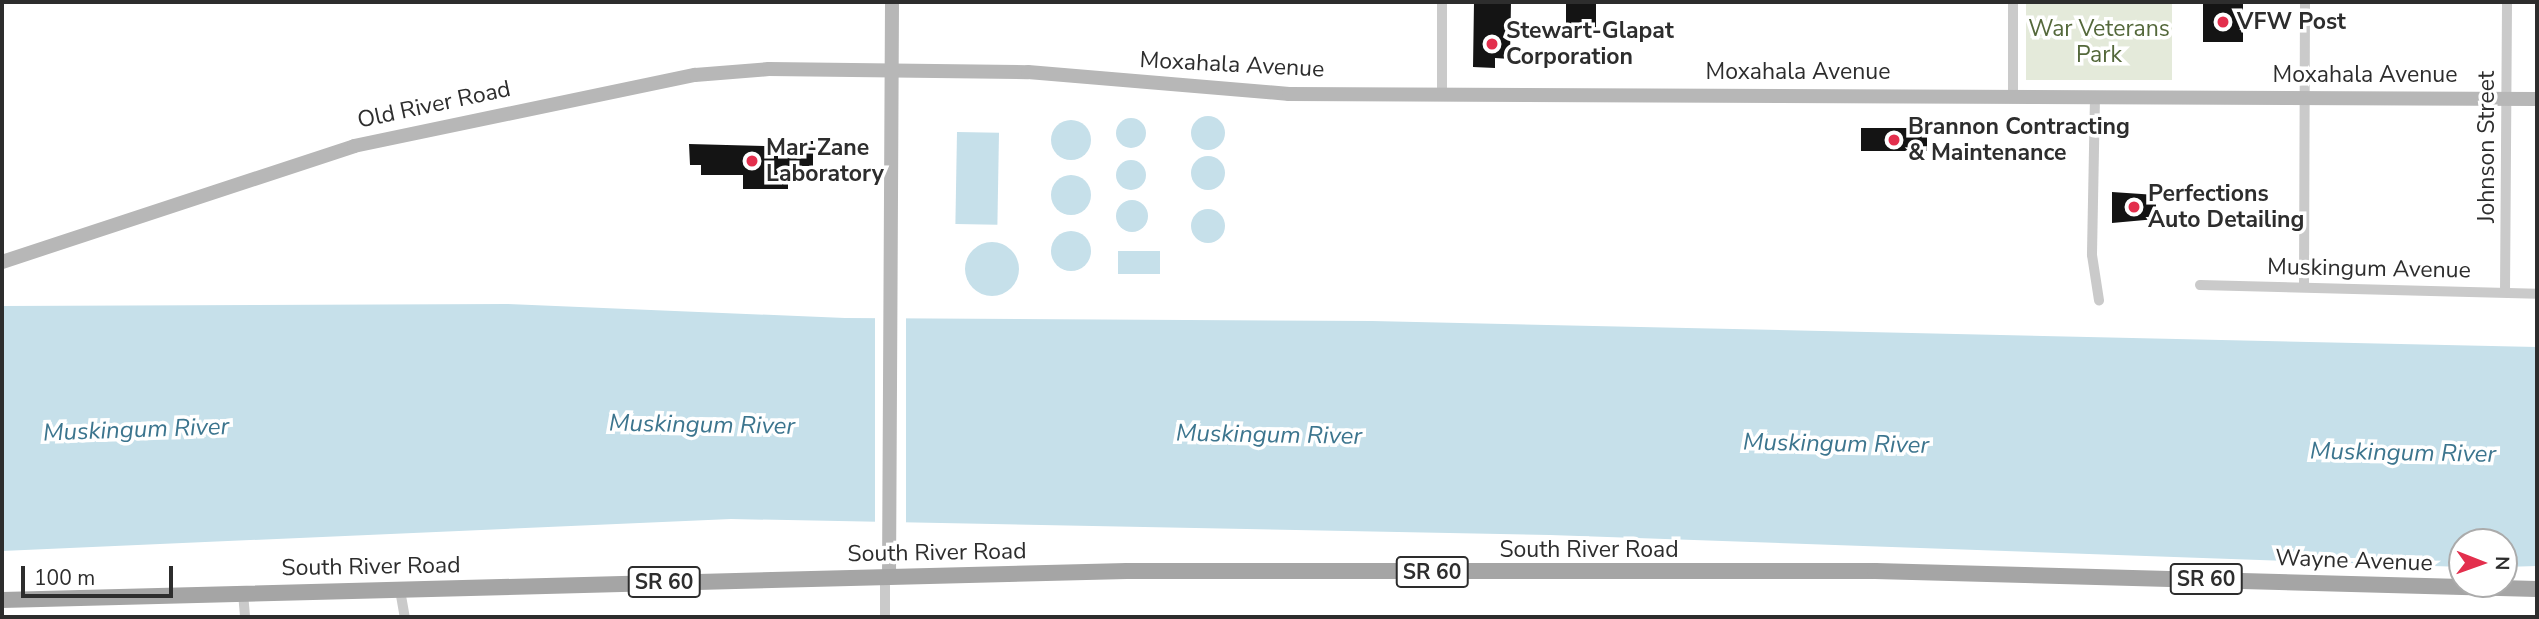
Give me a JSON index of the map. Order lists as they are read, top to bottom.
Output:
{
  "streets": {
    "main road": ["South River Road", "Wayne Avenue", "SR 60"],
    "street": [
      "Moxahala Avenue",
      "Old River Road",
      "Johnson Street",
      "Muskingum Avenue"
    ]
  },
  "crossings": [
    ["Moxahala Avenue", "Old River Road"],
    ["Moxahala Avenue", "Johnson Street"],
    ["Johnson Street", "Muskingum Avenue"],
    ["South River Road", "Wayne Avenue"]
  ],
  "water": ["Muskingum River"],
  "parks": ["War Veterans Park"],
  "places": [
    "VFW Post",
    "Stewart-Glapat Corporation",
    "Brannon Contracting & Maintenance",
    "Mar-Zane Laboratory",
    "Perfections Auto Detailing"
  ],
  "scale_bar": "100 m",
  "north": "right"
}
